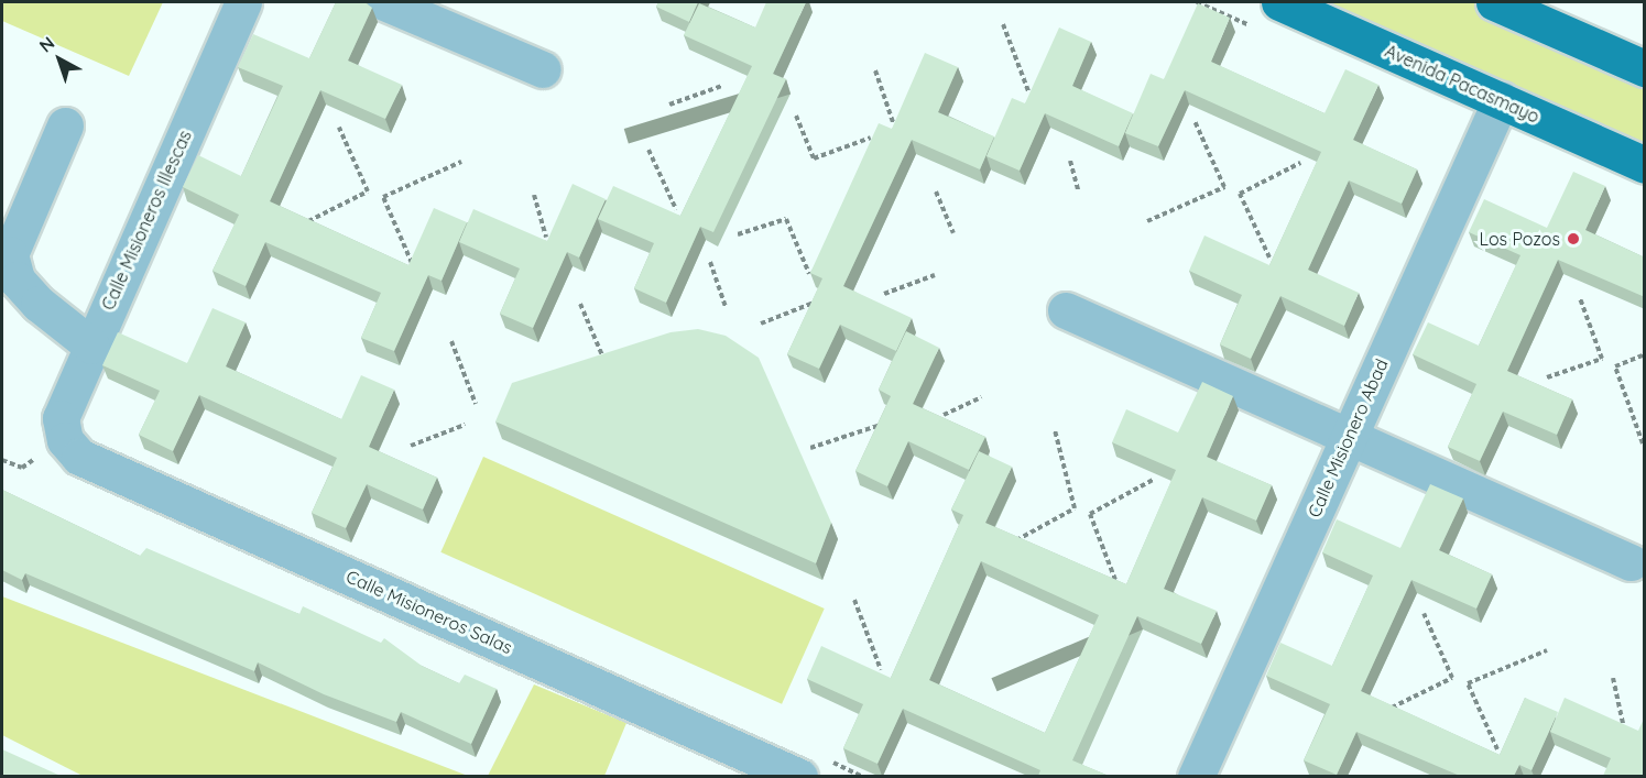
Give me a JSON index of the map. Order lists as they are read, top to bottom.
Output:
{
  "streets": {
    "main road": ["Avenida Pacasmayo"],
    "street": ["Calle Misioneros Illescas", "Calle Misionero Abad", "Calle Misioneros Salas"]
  },
  "crossings": [
    ["Avenida Pacasmayo", "Calle Misionero Abad"],
    ["Calle Misioneros Illescas", "Calle Misioneros Salas"]
  ],
  "places": ["Los Pozos"],
  "north": "top left"
}
